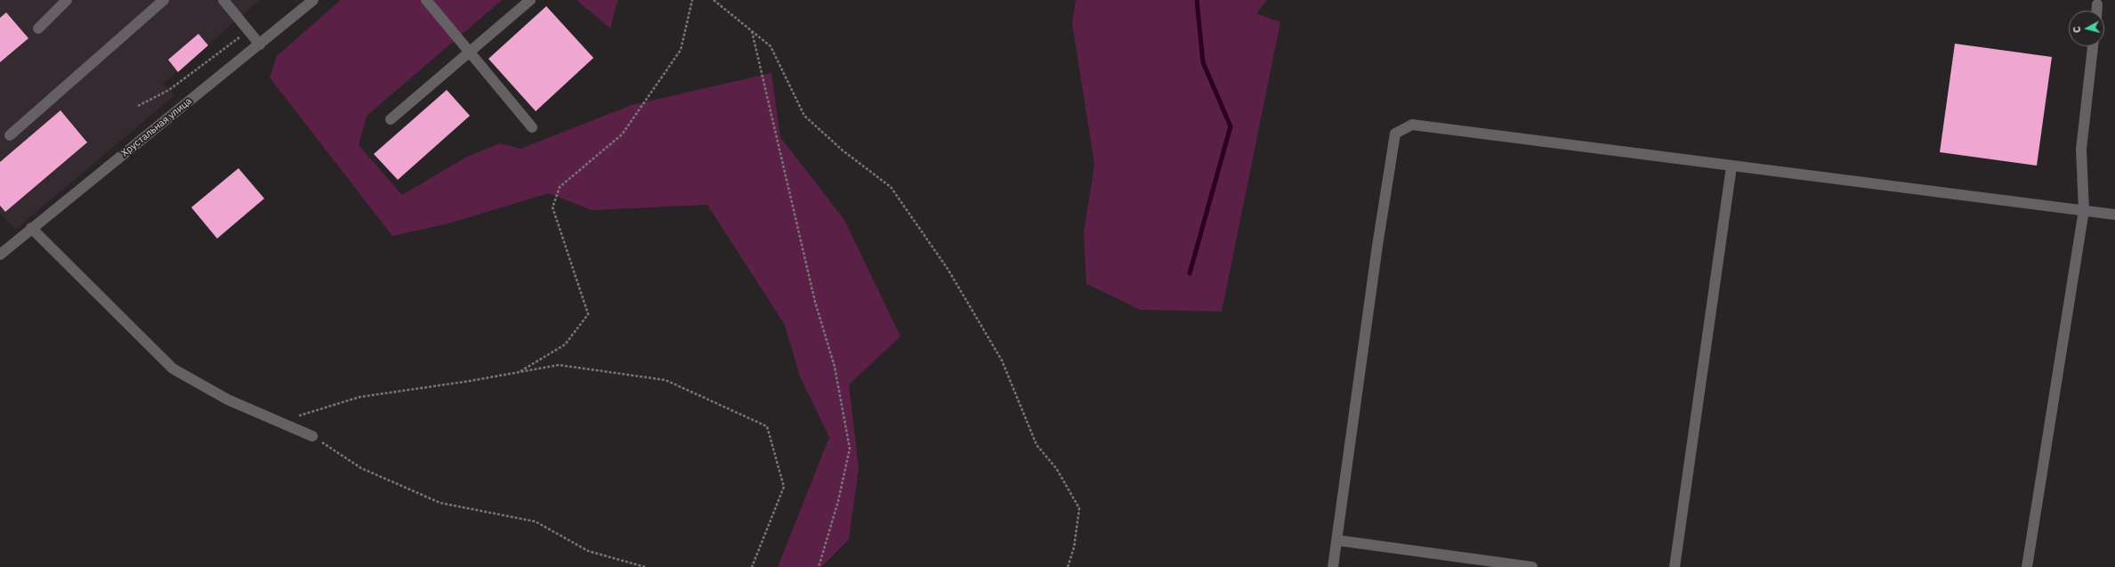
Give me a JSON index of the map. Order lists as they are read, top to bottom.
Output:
{
  "streets": {
    "street": ["Хрустальная улица"]
  },
  "north": "left"
}
